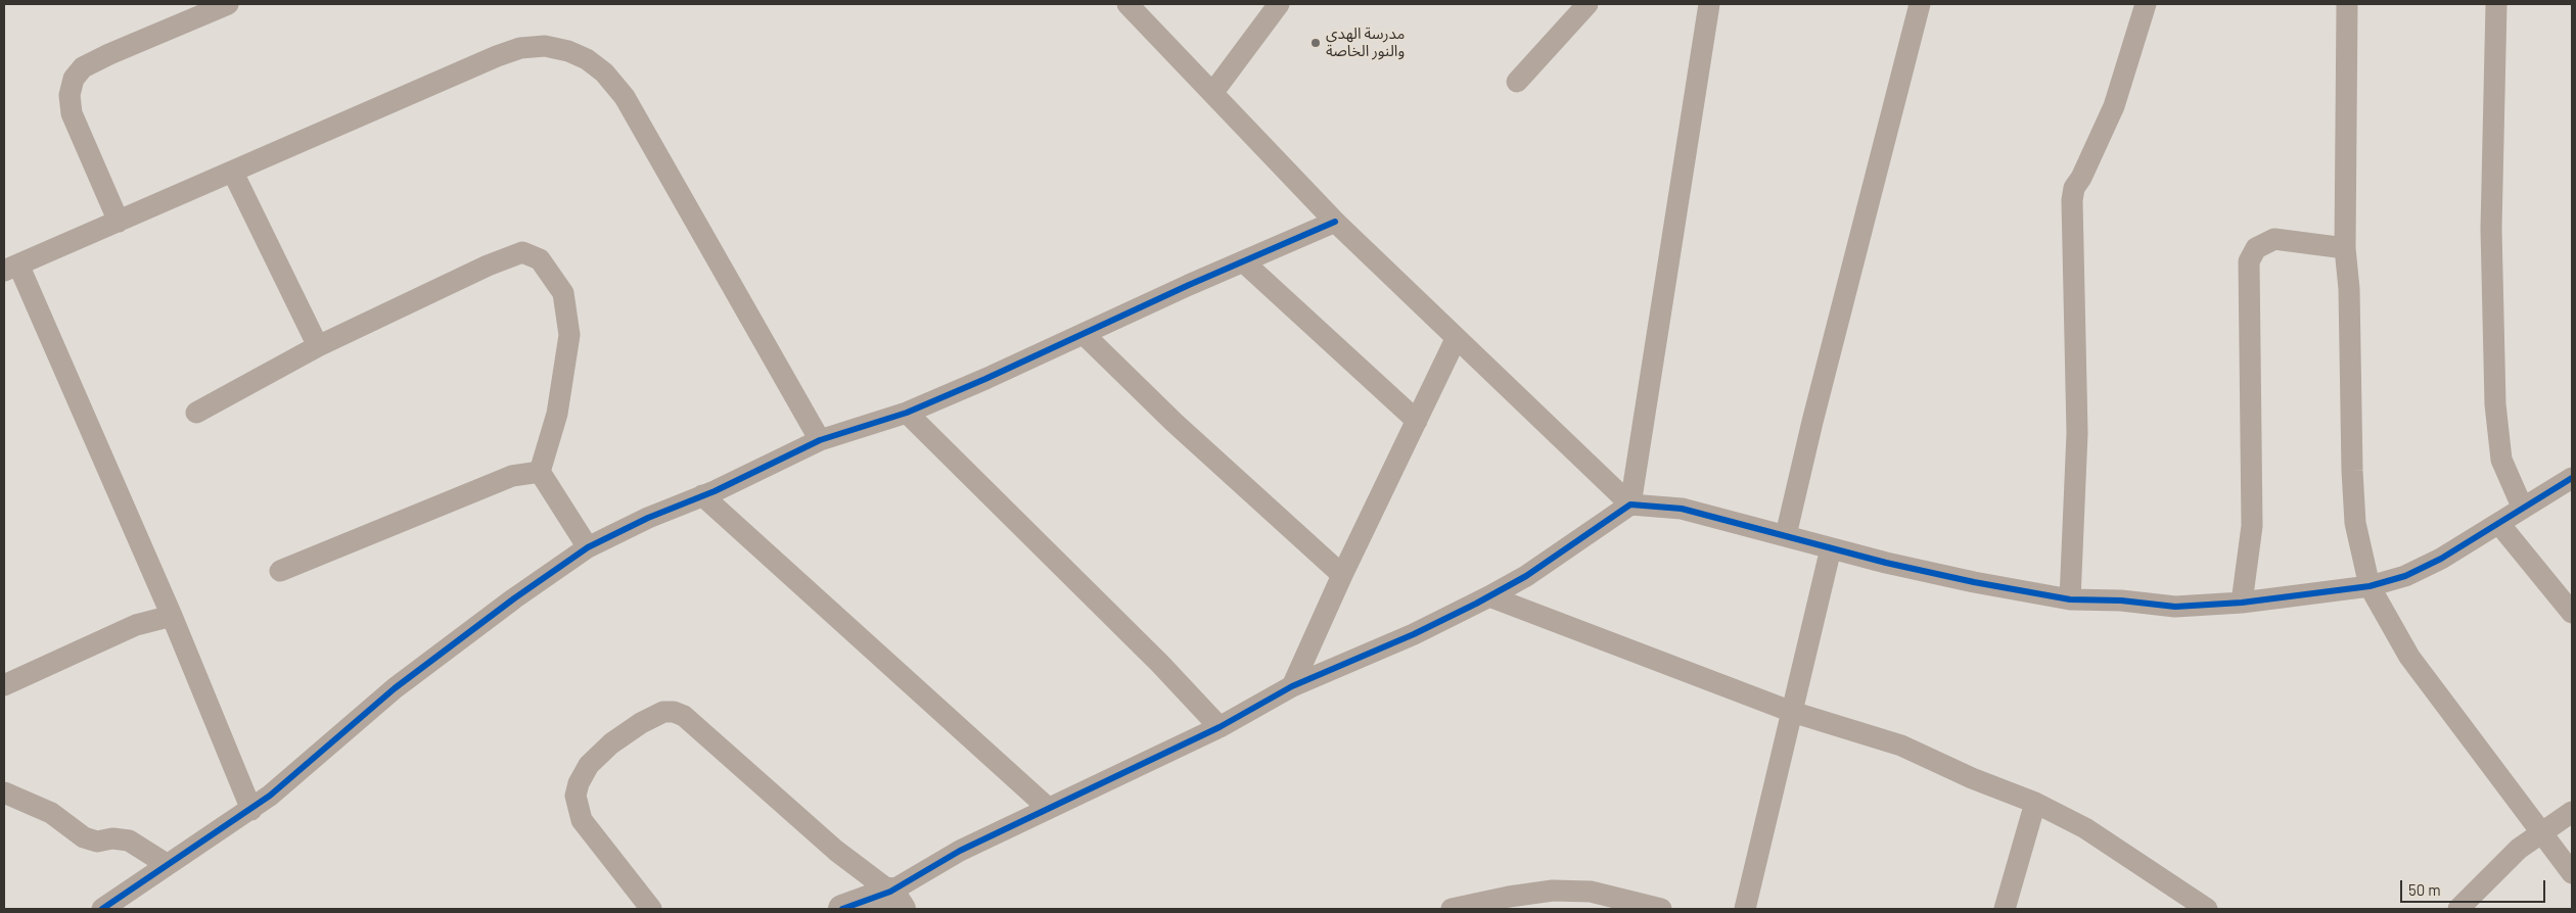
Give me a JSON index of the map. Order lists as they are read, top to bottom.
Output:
{
  "places": ["مدرسة الهدى والنور الخاصة"],
  "scale_bar": "50 m"
}
